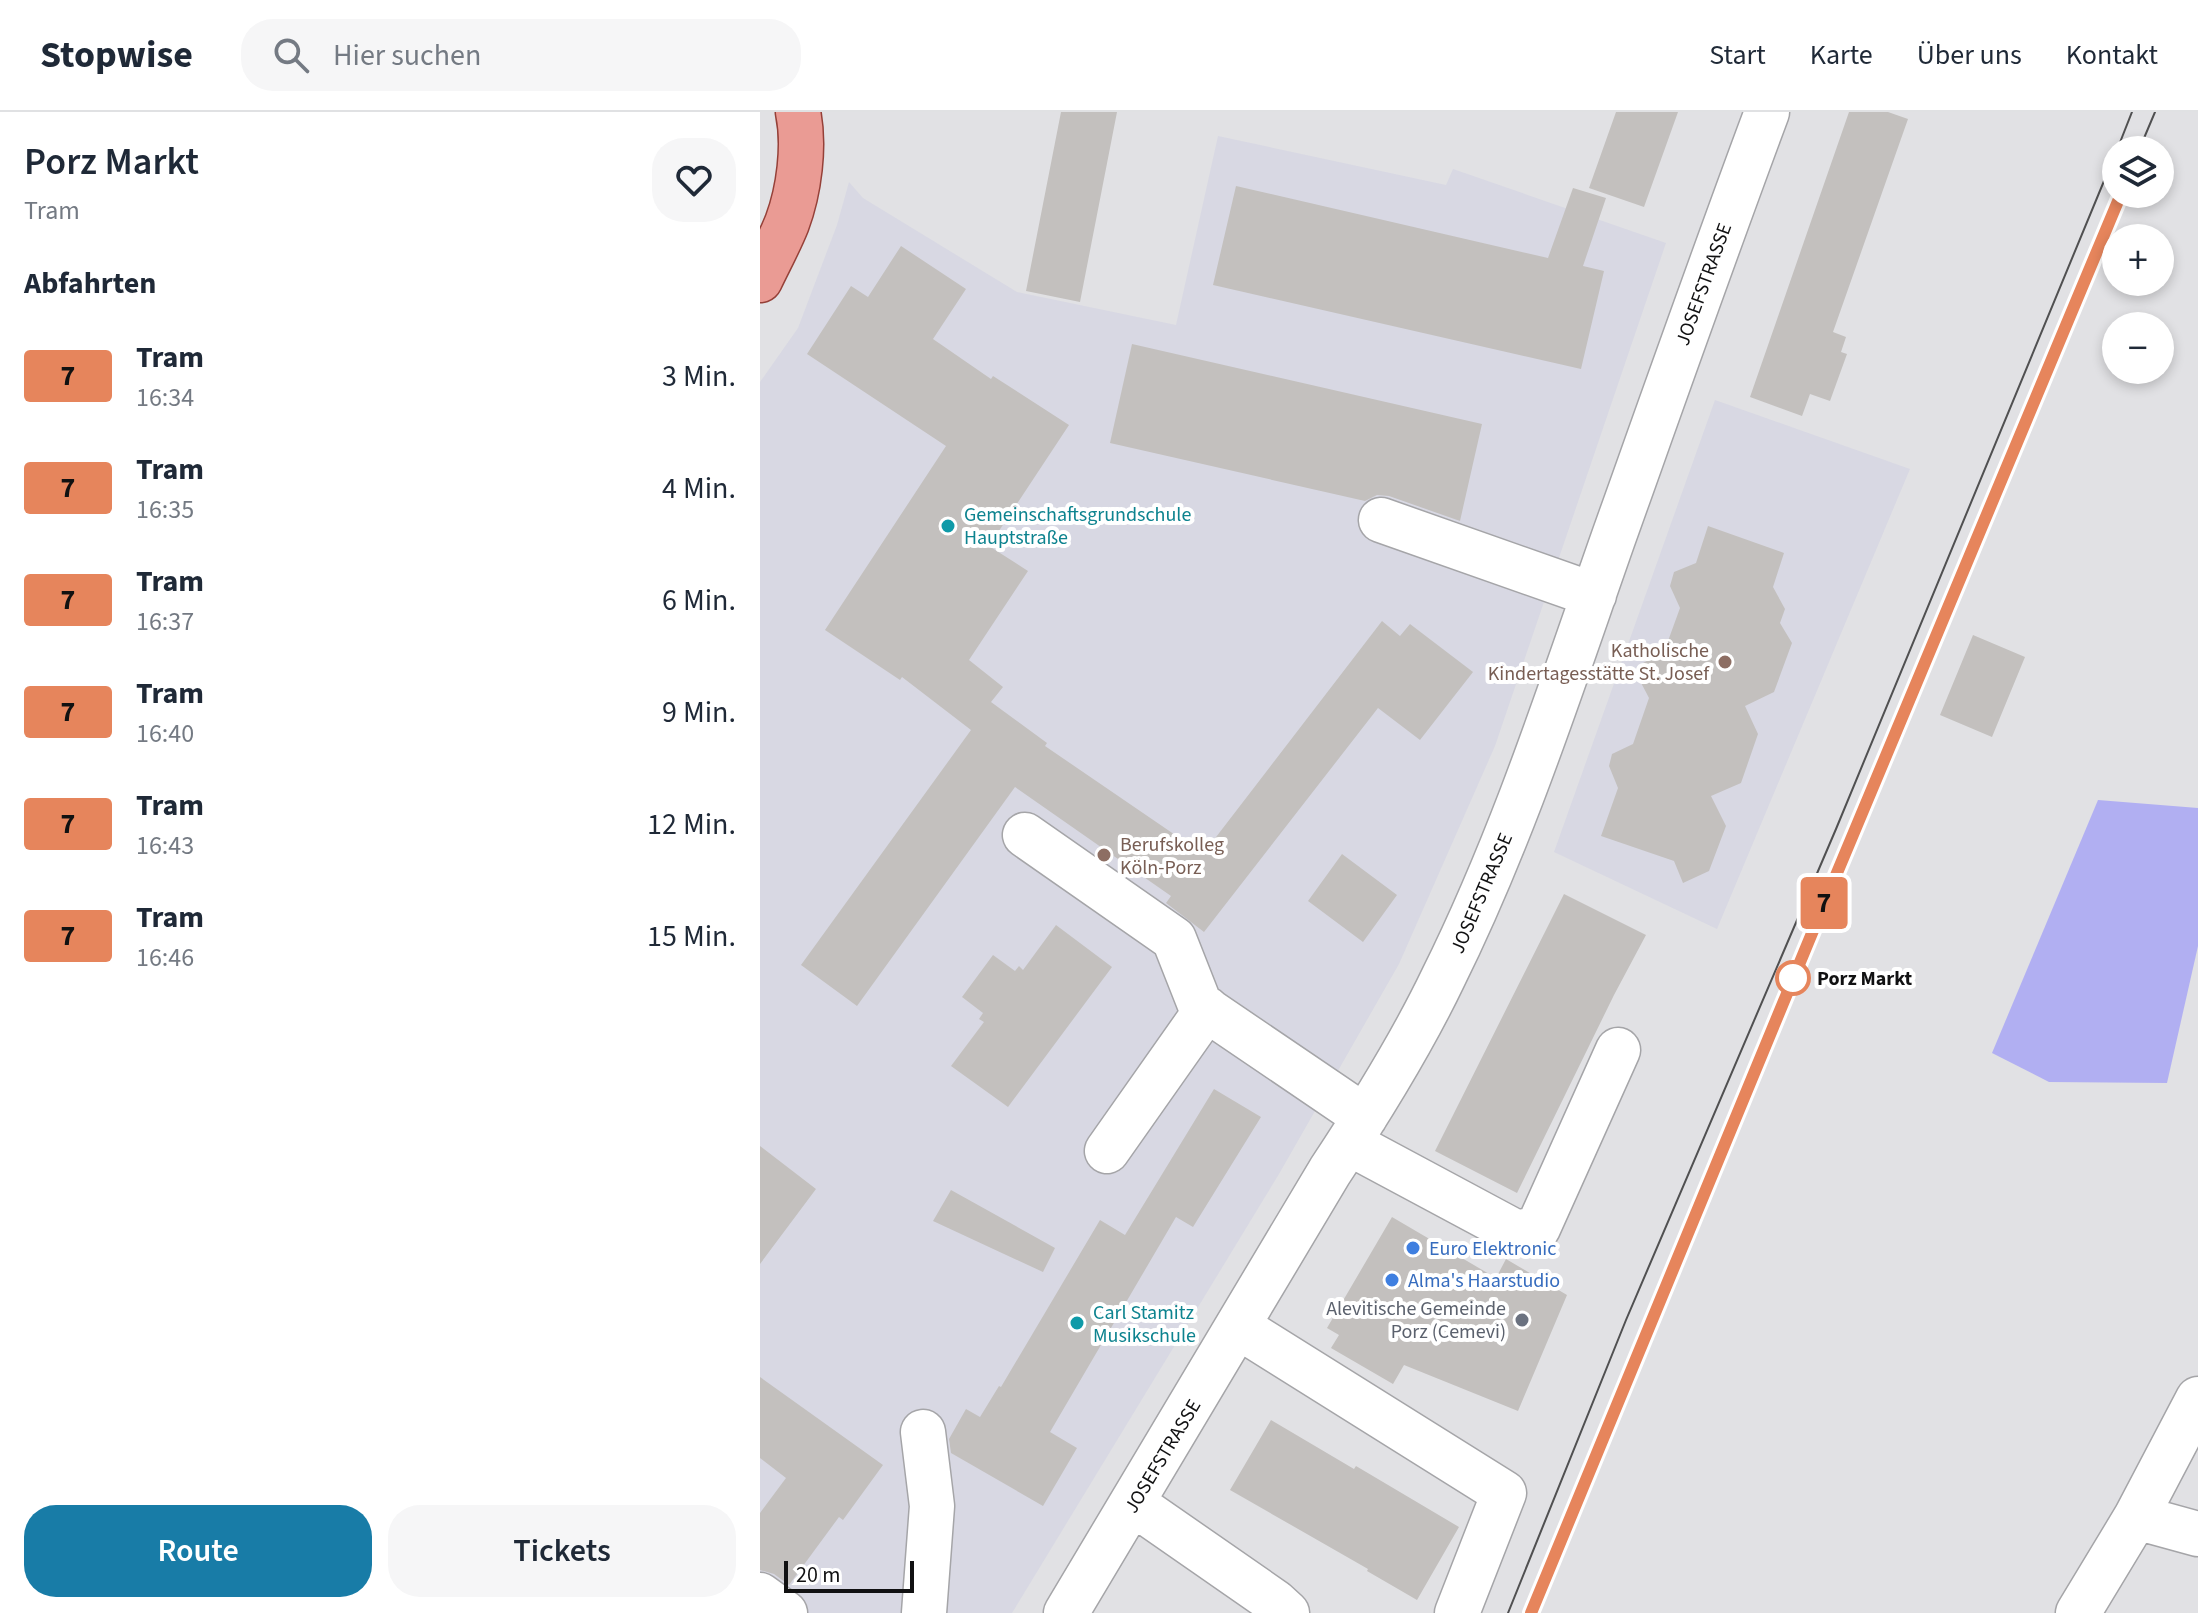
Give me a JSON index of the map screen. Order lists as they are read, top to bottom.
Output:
{
  "streets": {
    "street": ["JOSEFSTRASSE"]
  },
  "places": [
    "Gemeinschaftsgrundschule Hauptstraße",
    "Katholische Kindertagesstätte St. Josef",
    "Berufskolleg Köln-Porz",
    "Porz Markt",
    "Euro Elektronic",
    "Alma's Haarstudio",
    "Alevitische Gemeinde Porz (Cemevi)",
    "Carl Stamitz Musikschule"
  ],
  "lines": ["tram line 7"],
  "scale_bar": "20 m",
  "page": {
    "header": "Stopwise",
    "search": "Hier suchen",
    "nav": [
      "Start",
      "Karte",
      "Über uns",
      "Kontakt"
    ],
    "heading": [
      ["Porz Markt", "Tram"],
      "Abfahrten"
    ],
    "on_map": "7",
    "map_buttons": ["+", "−"],
    "list": [
      {
        "mark": "7",
        "name": "Tram",
        "note": "16:34",
        "value": "3 Min."
      },
      {
        "mark": "7",
        "name": "Tram",
        "note": "16:35",
        "value": "4 Min."
      },
      {
        "mark": "7",
        "name": "Tram",
        "note": "16:37",
        "value": "6 Min."
      },
      {
        "mark": "7",
        "name": "Tram",
        "note": "16:40",
        "value": "9 Min."
      },
      {
        "mark": "7",
        "name": "Tram",
        "note": "16:43",
        "value": "12 Min."
      },
      {
        "mark": "7",
        "name": "Tram",
        "note": "16:46",
        "value": "15 Min."
      }
    ],
    "buttons": ["Route", "Tickets"],
    "scale": "20 m"
  }
}
